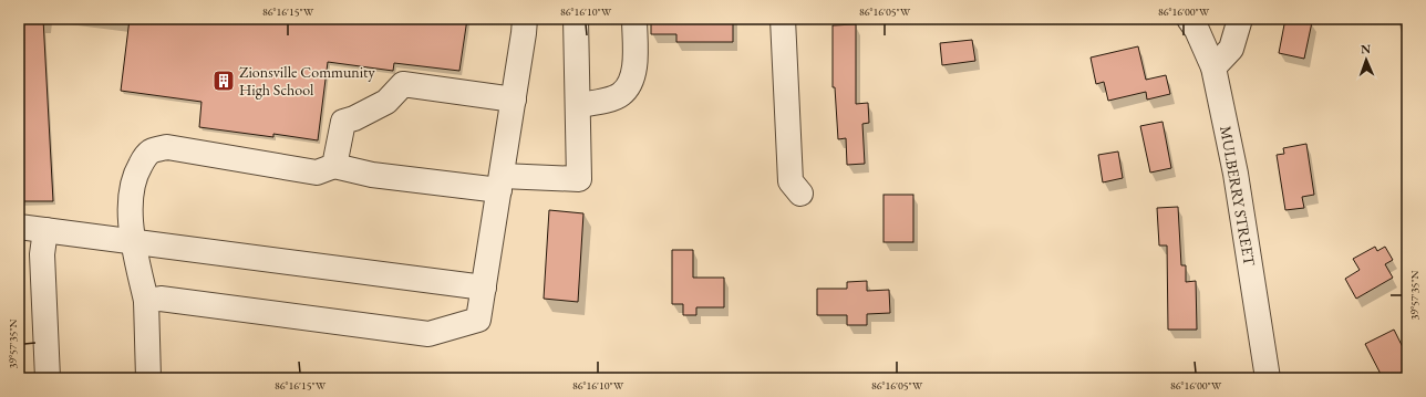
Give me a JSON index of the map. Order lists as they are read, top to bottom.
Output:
{
  "streets": {
    "street": ["MULBERRY STREET"]
  },
  "places": {
    "building": ["Zionsville Community High School"]
  },
  "north": "top",
  "coordinates": [
    "86°16'15\"W",
    "86°16'10\"W",
    "86°16'05\"W",
    "86°16'00\"W",
    "39°57'35\"N"
  ]
}
